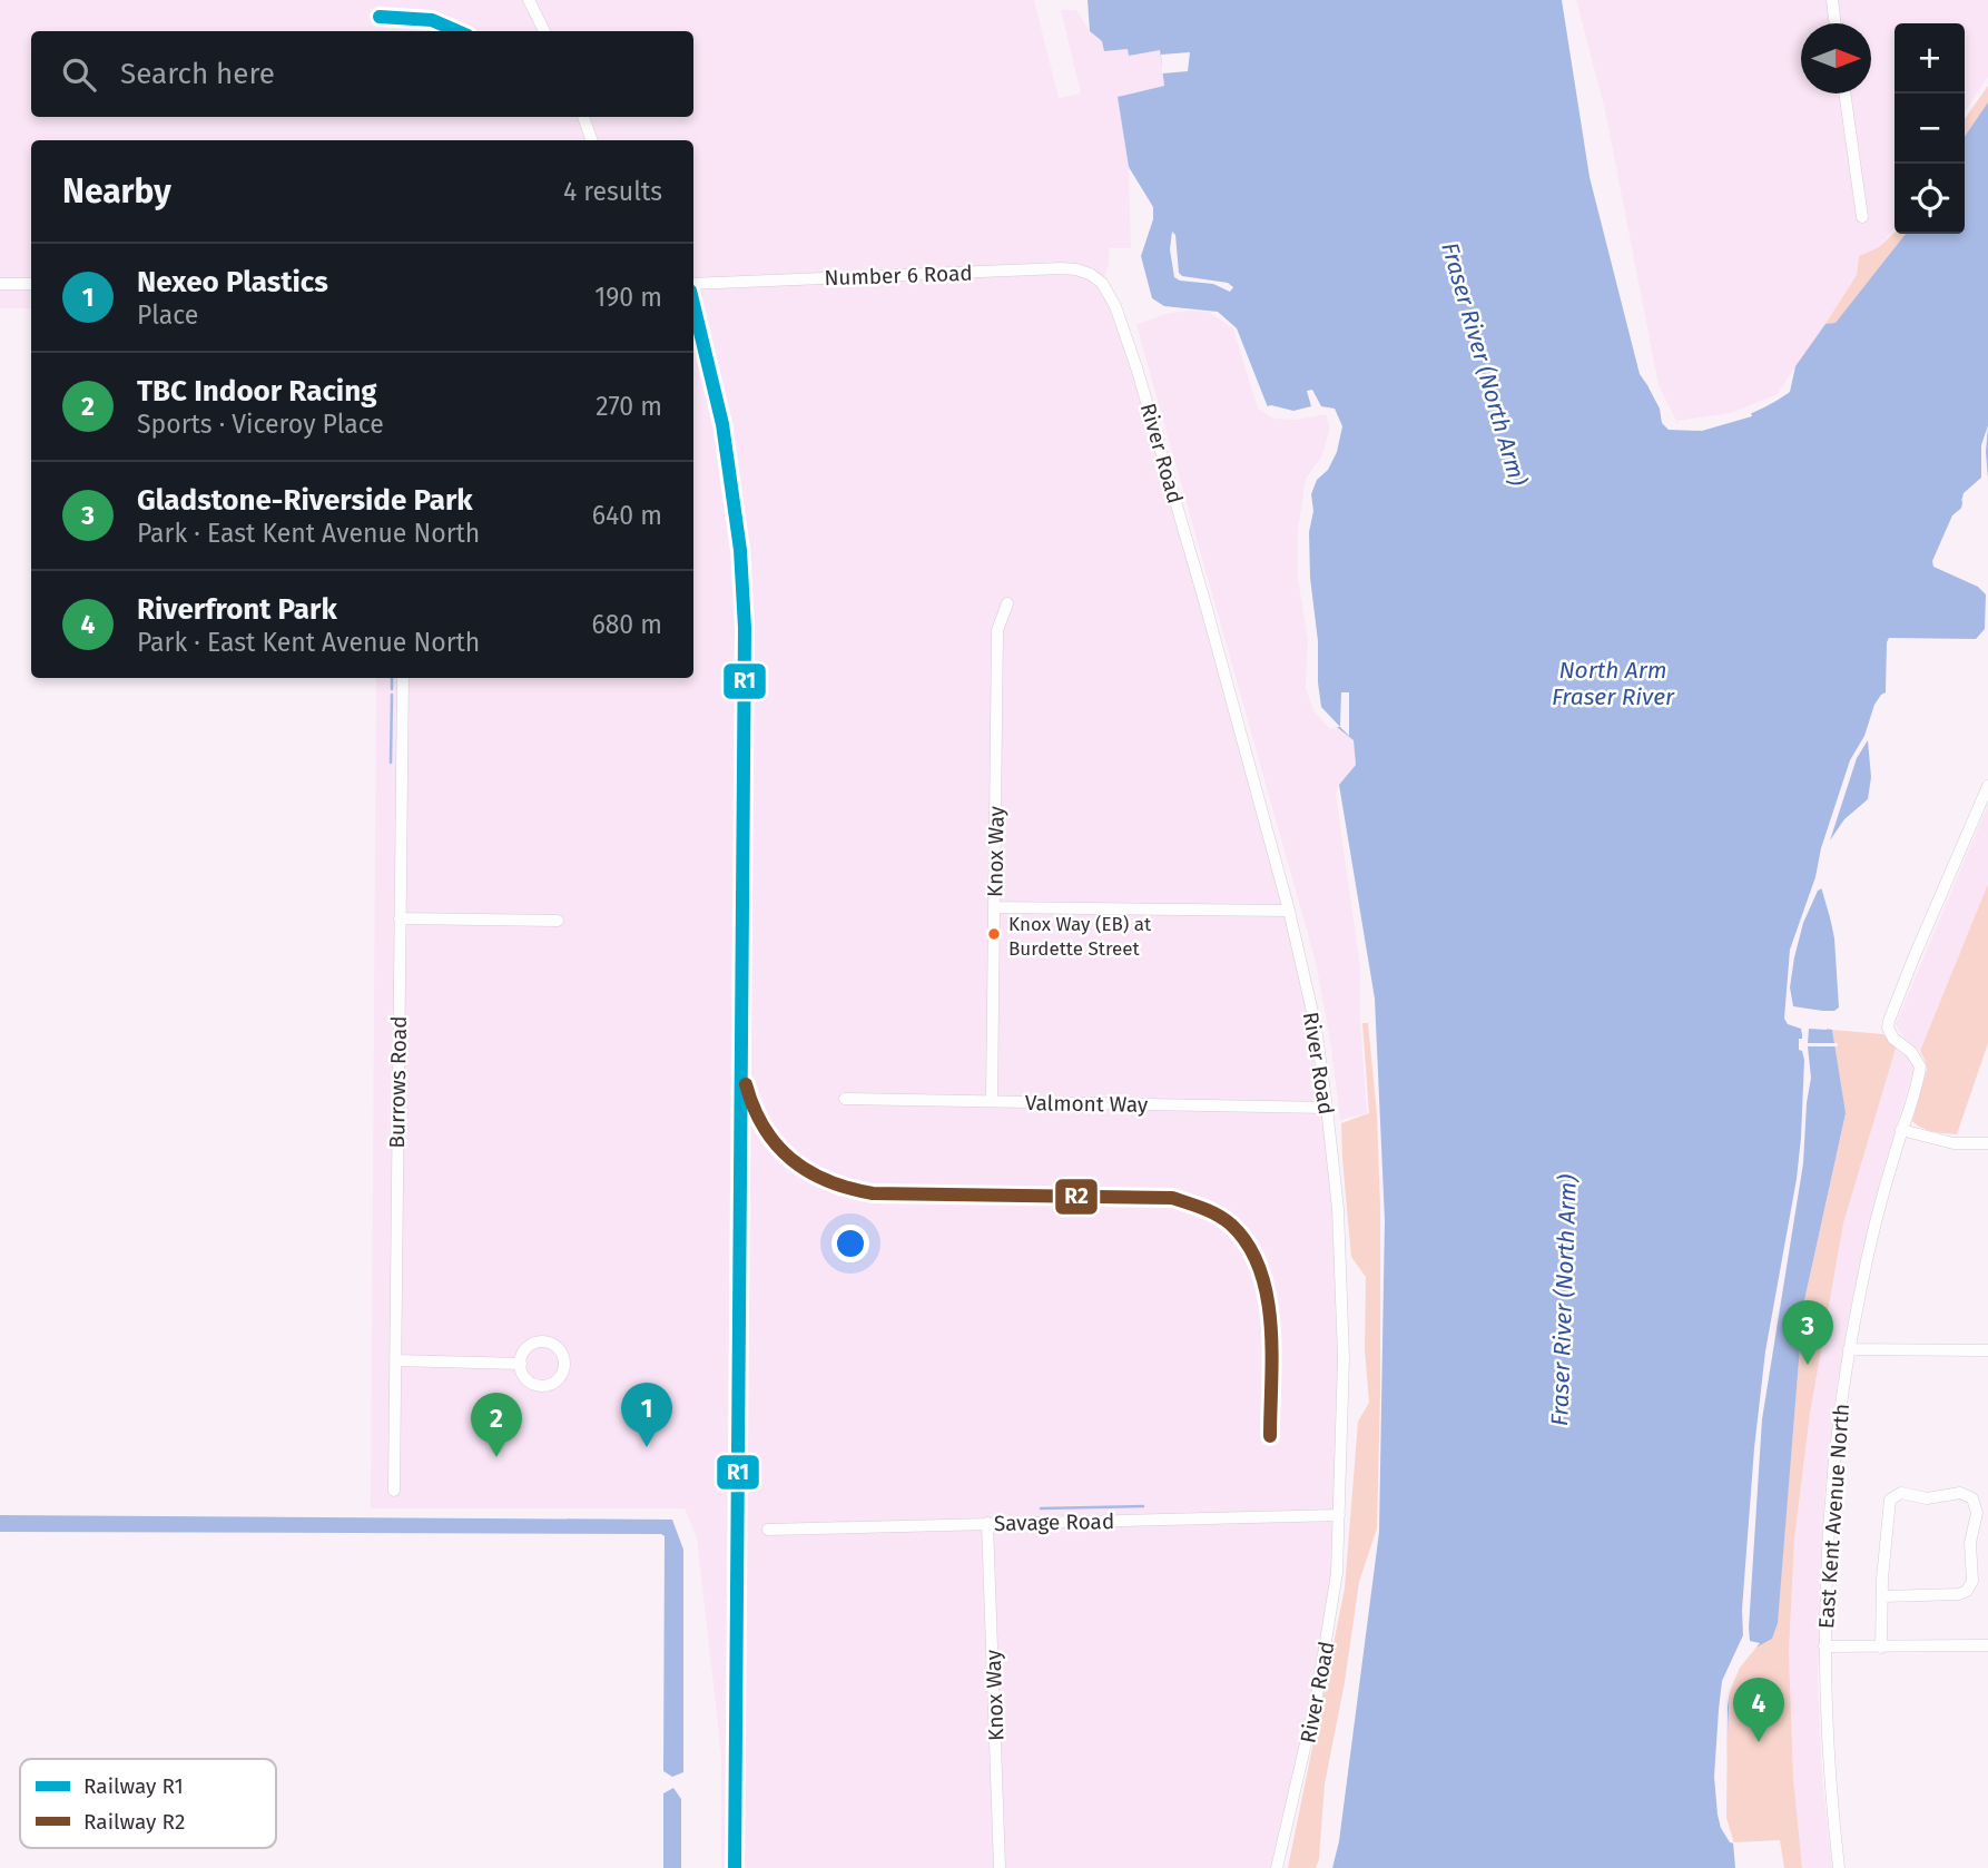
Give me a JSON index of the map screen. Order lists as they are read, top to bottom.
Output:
{
  "streets": {
    "street": [
      "Number 6 Road",
      "River Road",
      "Knox Way",
      "Burrows Road",
      "Valmont Way",
      "East Kent Avenue North",
      "Savage Road"
    ]
  },
  "crossings": [
    ["Number 6 Road", "River Road"],
    ["River Road", "Valmont Way"],
    ["River Road", "Savage Road"],
    ["Knox Way", "Valmont Way"],
    ["Knox Way", "Savage Road"]
  ],
  "water": ["Fraser River (North Arm)", "North Arm Fraser River"],
  "places": ["Knox Way (EB) at Burdette Street"],
  "lines": ["rail line R1", "rail line R2"],
  "legend": ["Railway R1", "Railway R2"],
  "north": "right",
  "page": {
    "map_buttons": ["+", "−"],
    "search": "Search here",
    "heading": ["Nearby", "4 results"],
    "list": [
      {
        "mark": "1",
        "name": "Nexeo Plastics",
        "note": "Place",
        "value": "190 m"
      },
      {
        "mark": "2",
        "name": "TBC Indoor Racing",
        "note": "Sports · Viceroy Place",
        "value": "270 m"
      },
      {
        "mark": "3",
        "name": "Gladstone-Riverside Park",
        "note": "Park · East Kent Avenue North",
        "value": "640 m"
      },
      {
        "mark": "4",
        "name": "Riverfront Park",
        "note": "Park · East Kent Avenue North",
        "value": "680 m"
      }
    ],
    "pins": [
      "3",
      "1",
      "2",
      "4"
    ]
  }
}
